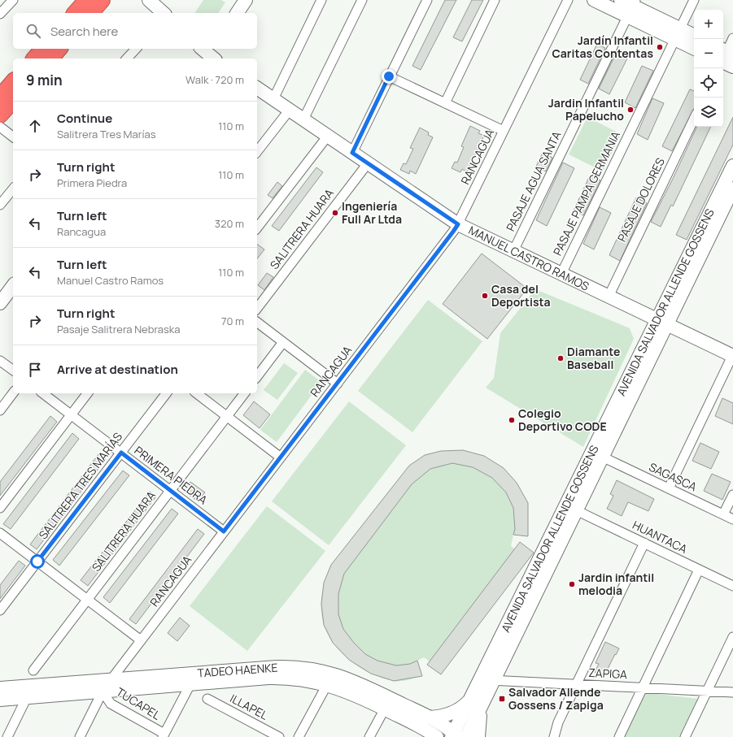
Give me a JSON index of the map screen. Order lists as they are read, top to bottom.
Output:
{
  "streets": {
    "main road": ["MANUEL CASTRO RAMOS", "AVENIDA SALVADOR ALLENDE GOSSENS", "TADEO HAENKE"],
    "street": [
      "RANCAGUA",
      "PASAJE AGUA SANTA",
      "PASAJE PAMPA GERMANIA",
      "PASAJE DOLORES",
      "SALITRERA HUARA",
      "PRIMERA PIEDRA",
      "SAGASCA",
      "SALITRERA TRES MARÍAS",
      "HUANTACA",
      "ZAPIGA",
      "TUCAPEL",
      "ILLAPEL"
    ]
  },
  "crossings": [
    ["RANCAGUA", "MANUEL CASTRO RAMOS"],
    ["RANCAGUA", "PRIMERA PIEDRA"],
    ["RANCAGUA", "TADEO HAENKE"],
    ["RANCAGUA", "TUCAPEL"],
    ["PASAJE AGUA SANTA", "MANUEL CASTRO RAMOS"],
    ["PASAJE PAMPA GERMANIA", "MANUEL CASTRO RAMOS"],
    ["PASAJE DOLORES", "MANUEL CASTRO RAMOS"],
    ["SALITRERA HUARA", "MANUEL CASTRO RAMOS"],
    ["SALITRERA HUARA", "PRIMERA PIEDRA"],
    ["MANUEL CASTRO RAMOS", "AVENIDA SALVADOR ALLENDE GOSSENS"],
    ["AVENIDA SALVADOR ALLENDE GOSSENS", "SAGASCA"],
    ["AVENIDA SALVADOR ALLENDE GOSSENS", "HUANTACA"],
    ["AVENIDA SALVADOR ALLENDE GOSSENS", "TADEO HAENKE"],
    ["AVENIDA SALVADOR ALLENDE GOSSENS", "ZAPIGA"],
    ["PRIMERA PIEDRA", "SALITRERA TRES MARÍAS"],
    ["TADEO HAENKE", "TUCAPEL"]
  ],
  "places": {
    "other": [
      "Jardín Infantil Caritas Contentas",
      "Jardin Infantil Papelucho",
      "Ingeniería Full Ar Ltda",
      "Casa del Deportista",
      "Diamante Baseball",
      "Colegio Deportivo CODE",
      "Jardin infantil melodia"
    ],
    "transit": ["Salvador Allende Gossens / Zapiga"]
  },
  "page": {
    "map_buttons": ["+", "−"],
    "search": "Search here",
    "heading": ["9 min", "Walk · 720 m"],
    "list": [
      ["Continue", "Salitrera Tres Marías", "110 m"],
      ["Turn right", "Primera Piedra", "110 m"],
      ["Turn left", "Rancagua", "320 m"],
      ["Turn left", "Manuel Castro Ramos", "110 m"],
      ["Turn right", "Pasaje Salitrera Nebraska", "70 m"],
      "Arrive at destination"
    ]
  }
}
